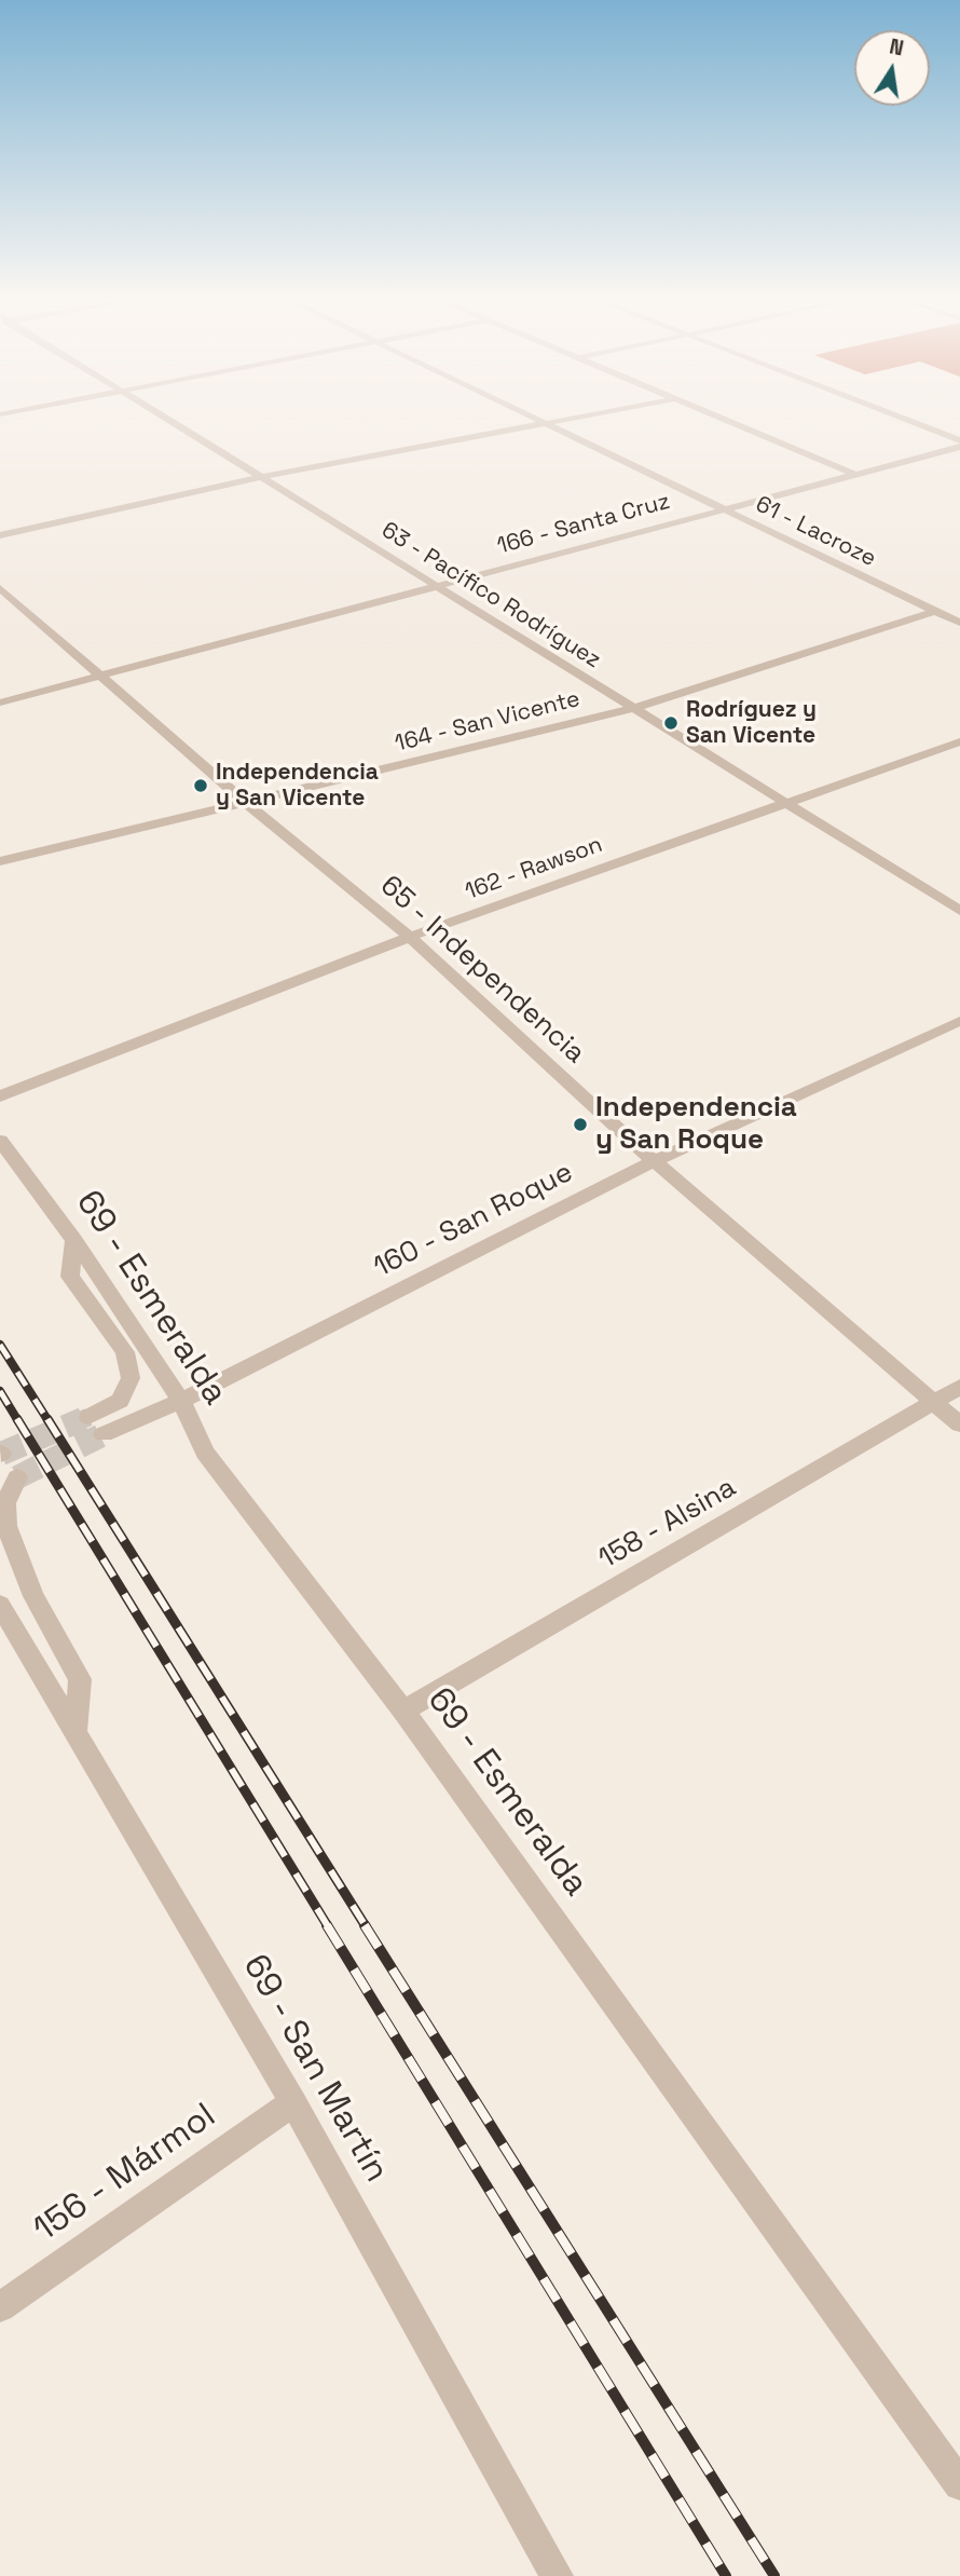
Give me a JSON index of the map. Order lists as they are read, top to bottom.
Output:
{
  "streets": {
    "street": [
      "166 - Santa Cruz",
      "61 - Lacroze",
      "63 - Pacífico Rodríguez",
      "164 - San Vicente",
      "162 - Rawson",
      "65 - Independencia",
      "160 - San Roque",
      "69 - Esmeralda",
      "158 - Alsina",
      "69 - San Martín",
      "156 - Mármol"
    ]
  },
  "crossings": [
    ["166 - Santa Cruz", "61 - Lacroze"],
    ["166 - Santa Cruz", "63 - Pacífico Rodríguez"],
    ["166 - Santa Cruz", "65 - Independencia"],
    ["61 - Lacroze", "164 - San Vicente"],
    ["63 - Pacífico Rodríguez", "164 - San Vicente"],
    ["63 - Pacífico Rodríguez", "162 - Rawson"],
    ["164 - San Vicente", "65 - Independencia"],
    ["162 - Rawson", "65 - Independencia"],
    ["65 - Independencia", "160 - San Roque"],
    ["65 - Independencia", "158 - Alsina"],
    ["160 - San Roque", "69 - Esmeralda"],
    ["69 - Esmeralda", "158 - Alsina"],
    ["69 - San Martín", "156 - Mármol"]
  ],
  "places": ["Rodríguez y San Vicente", "Independencia y San Vicente", "Independencia y San Roque"],
  "north": "top"
}
